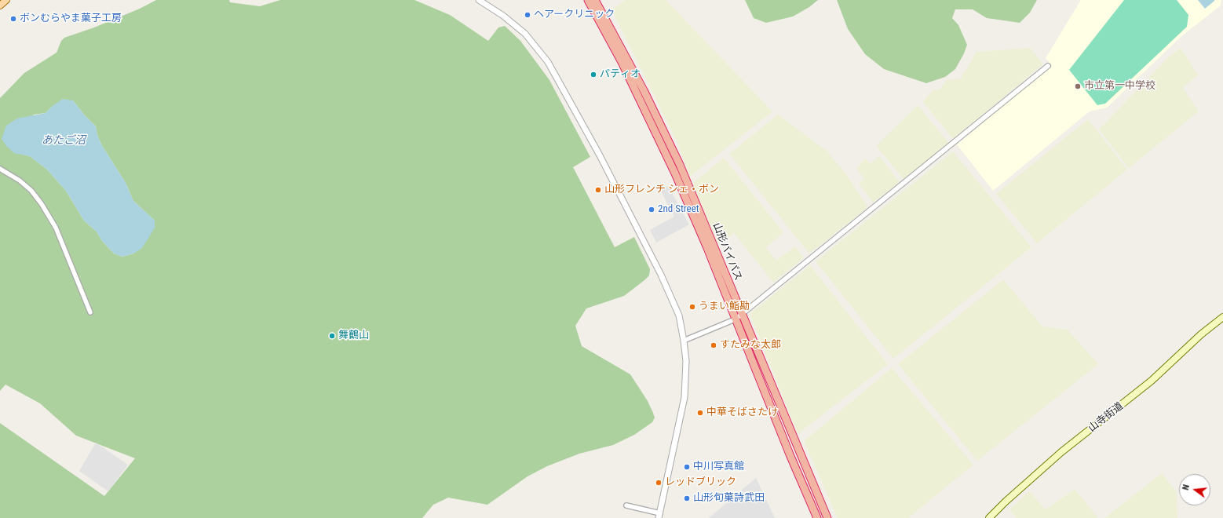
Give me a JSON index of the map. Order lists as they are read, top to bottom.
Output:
{
  "streets": {
    "highway": ["山形バイパス"],
    "main road": ["山寺街道"]
  },
  "water": ["あたご沼"],
  "places": [
    "ヘアークリニック",
    "ボンむらやま菓子工房",
    "パティオ",
    "市立第一中学校",
    "山形フレンチ シェ・ボン",
    "2nd Street",
    "うまい鮨勘",
    "舞鶴山",
    "すたみな太郎",
    "中華そばさたけ",
    "中川写真館",
    "レッドブリック",
    "山形旬菓詩武田"
  ],
  "north": "left"
}
